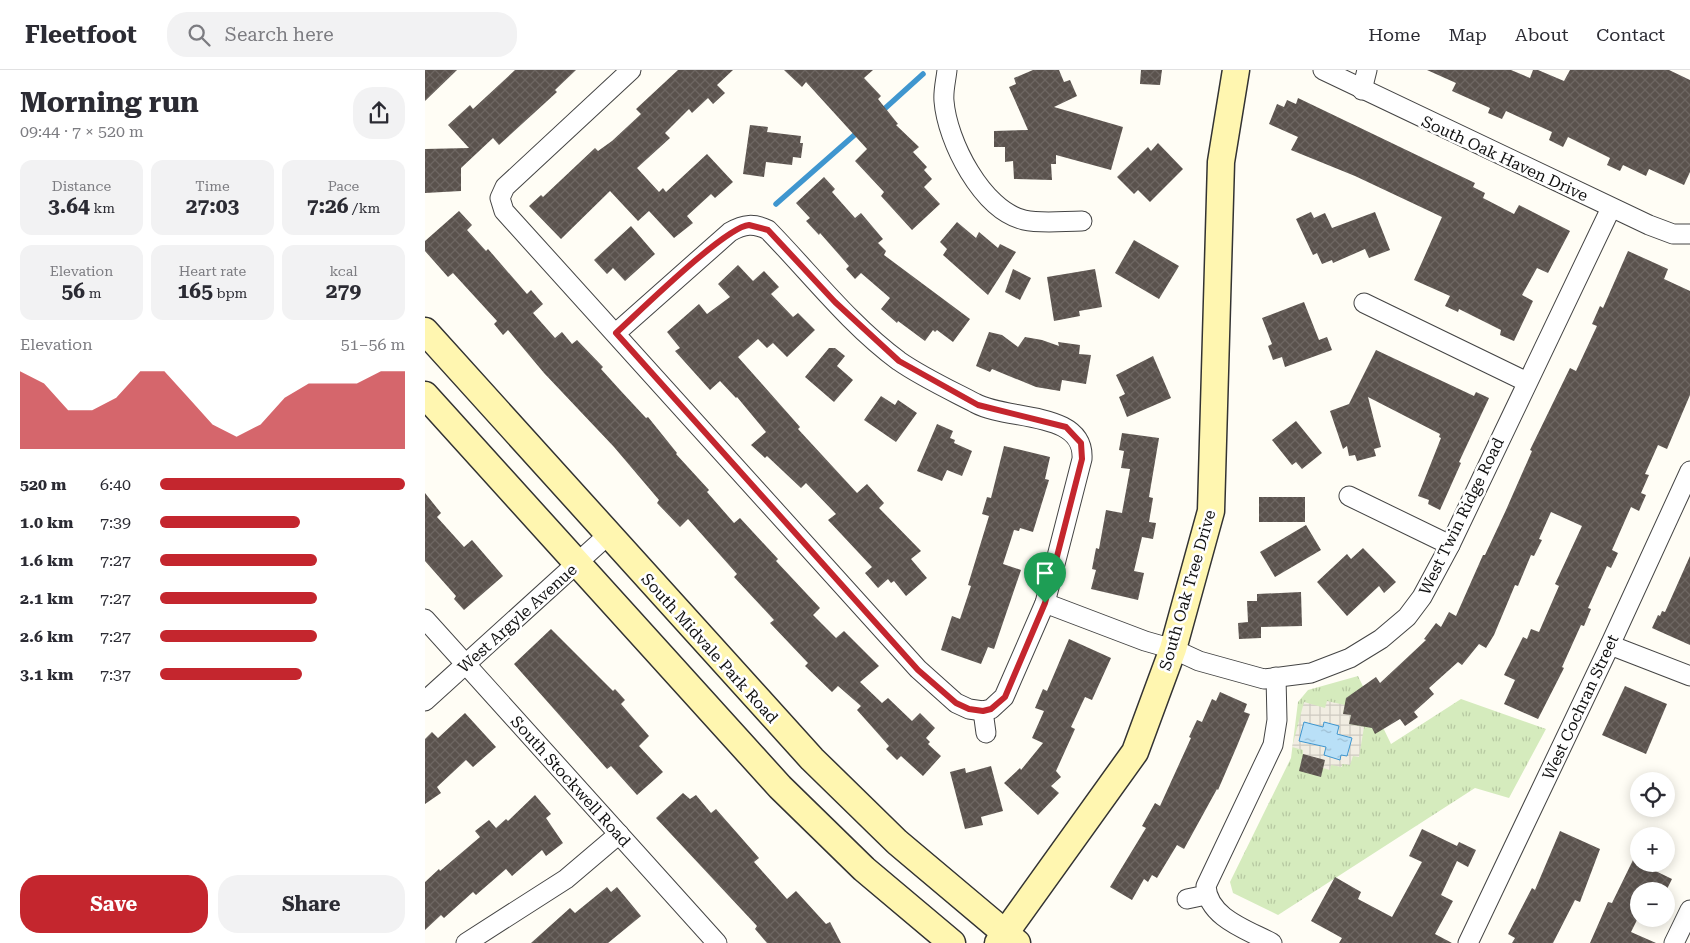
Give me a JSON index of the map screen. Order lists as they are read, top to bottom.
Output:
{
  "streets": {
    "main road": ["South Oak Tree Drive", "South Midvale Park Road"],
    "street": [
      "South Oak Haven Drive",
      "West Twin Ridge Road",
      "West Argyle Avenue",
      "West Cochran Street",
      "South Stockwell Road"
    ]
  },
  "crossings": [
    ["South Oak Haven Drive", "West Twin Ridge Road"],
    ["West Twin Ridge Road", "South Oak Tree Drive"],
    ["South Oak Tree Drive", "South Midvale Park Road"],
    ["West Argyle Avenue", "South Midvale Park Road"],
    ["West Argyle Avenue", "South Stockwell Road"]
  ],
  "page": {
    "header": "Fleetfoot",
    "search": "Search here",
    "nav": [
      "Home",
      "Map",
      "About",
      "Contact"
    ],
    "heading": ["Morning run", "09:44 · 7 × 520 m"],
    "stats": [
      ["Distance", "3.64 km"],
      ["Time", "27:03"],
      ["Pace", "7:26 /km"],
      ["Elevation", "56 m"],
      ["Heart rate", "165 bpm"],
      ["kcal", "279"]
    ],
    "chart": ["Elevation", "51–56 m"],
    "list": [
      {
        "name": "520 m",
        "note": "6:40"
      },
      {
        "name": "1.0 km",
        "note": "7:39"
      },
      {
        "name": "1.6 km",
        "note": "7:27"
      },
      {
        "name": "2.1 km",
        "note": "7:27"
      },
      {
        "name": "2.6 km",
        "note": "7:27"
      },
      {
        "name": "3.1 km",
        "note": "7:37"
      }
    ],
    "map_buttons": ["+", "−"],
    "buttons": ["Save", "Share"]
  }
}
